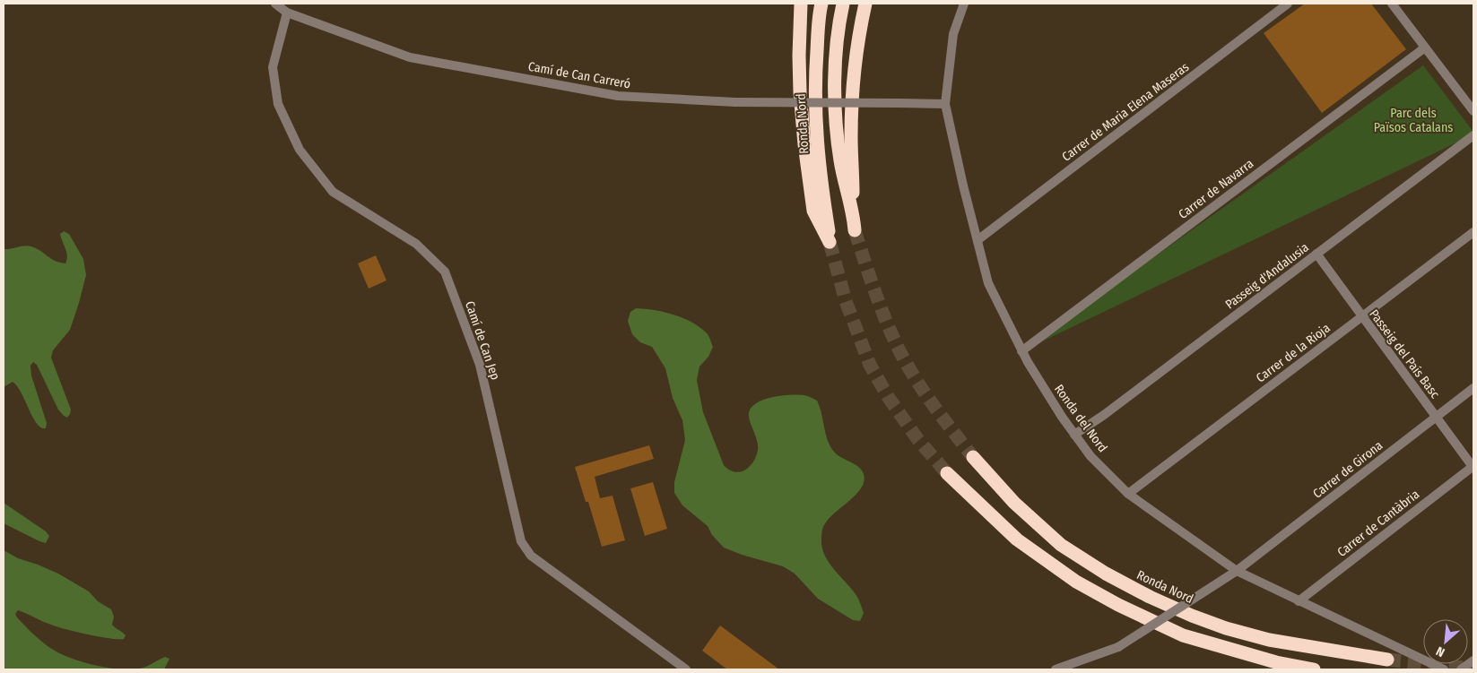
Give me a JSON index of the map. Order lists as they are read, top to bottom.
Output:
{
  "streets": {
    "highway": ["Ronda Nord"],
    "street": [
      "Camí de Can Carreró",
      "Carrer de Maria Elena Maseras",
      "Carrer de Navarra",
      "Passeig d'Andalusia",
      "Camí de Can Jep",
      "Carrer de la Rioja",
      "Passeig del País Basc",
      "Ronda del Nord",
      "Carrer de Girona",
      "Carrer de Cantàbria"
    ]
  },
  "crossings": [
    ["Camí de Can Carreró", "Camí de Can Jep"],
    ["Camí de Can Carreró", "Ronda del Nord"],
    ["Carrer de Maria Elena Maseras", "Ronda del Nord"],
    ["Carrer de Navarra", "Ronda del Nord"],
    ["Passeig d'Andalusia", "Passeig del País Basc"],
    ["Passeig d'Andalusia", "Ronda del Nord"],
    ["Carrer de la Rioja", "Passeig del País Basc"],
    ["Carrer de la Rioja", "Ronda del Nord"],
    ["Passeig del País Basc", "Carrer de Girona"],
    ["Passeig del País Basc", "Carrer de Cantàbria"],
    ["Ronda del Nord", "Carrer de Girona"],
    ["Ronda del Nord", "Carrer de Cantàbria"]
  ],
  "parks": ["Parc dels Països Catalans"],
  "north": "bottom left"
}
